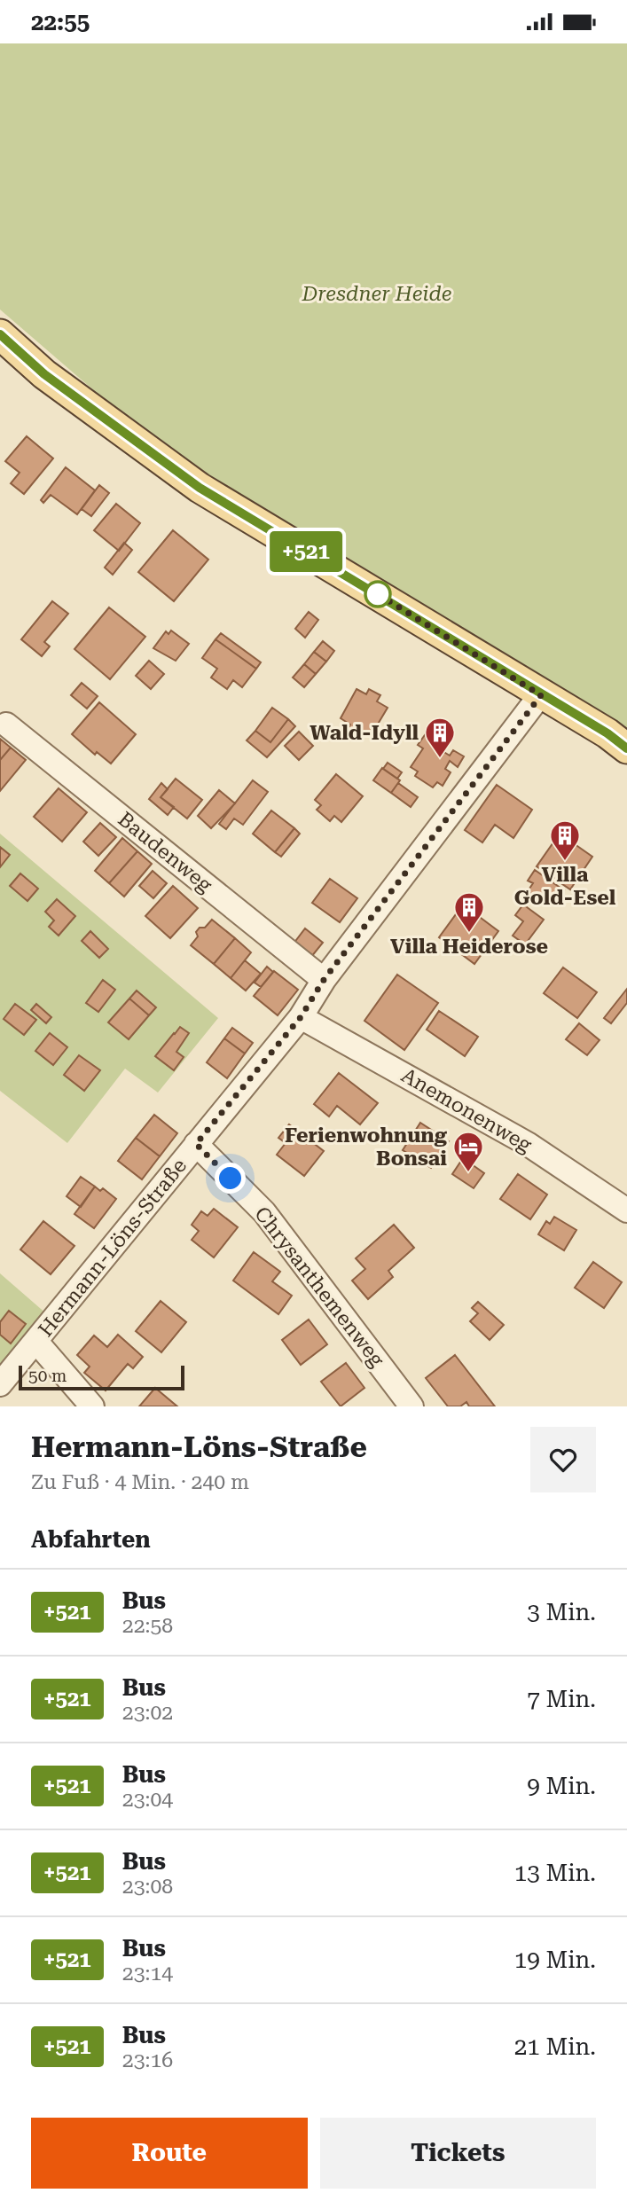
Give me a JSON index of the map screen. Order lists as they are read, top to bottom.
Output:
{
  "streets": {
    "street": [
      "Baudenweg",
      "Anemonenweg",
      "Hermann-Löns-Straße",
      "Chrysanthemenweg"
    ]
  },
  "crossings": [
    ["Baudenweg", "Hermann-Löns-Straße"],
    ["Anemonenweg", "Hermann-Löns-Straße"],
    ["Hermann-Löns-Straße", "Chrysanthemenweg"]
  ],
  "parks": ["Dresdner Heide"],
  "places": {
    "building": ["Wald-Idyll", "Villa Gold-Esel", "Villa Heiderose"],
    "hotel": ["Ferienwohnung Bonsai"]
  },
  "lines": ["bus line +521"],
  "scale_bar": "50 m",
  "page": {
    "status": "22:55",
    "on_map": "+521",
    "scale": "50 m",
    "heading": [
      ["Hermann-Löns-Straße", "Zu Fuß · 4 Min. · 240 m"],
      "Abfahrten"
    ],
    "list": [
      {
        "mark": "+521",
        "name": "Bus",
        "note": "22:58",
        "value": "3 Min."
      },
      {
        "mark": "+521",
        "name": "Bus",
        "note": "23:02",
        "value": "7 Min."
      },
      {
        "mark": "+521",
        "name": "Bus",
        "note": "23:04",
        "value": "9 Min."
      },
      {
        "mark": "+521",
        "name": "Bus",
        "note": "23:08",
        "value": "13 Min."
      },
      {
        "mark": "+521",
        "name": "Bus",
        "note": "23:14",
        "value": "19 Min."
      },
      {
        "mark": "+521",
        "name": "Bus",
        "note": "23:16",
        "value": "21 Min."
      }
    ],
    "buttons": ["Route", "Tickets"]
  }
}
